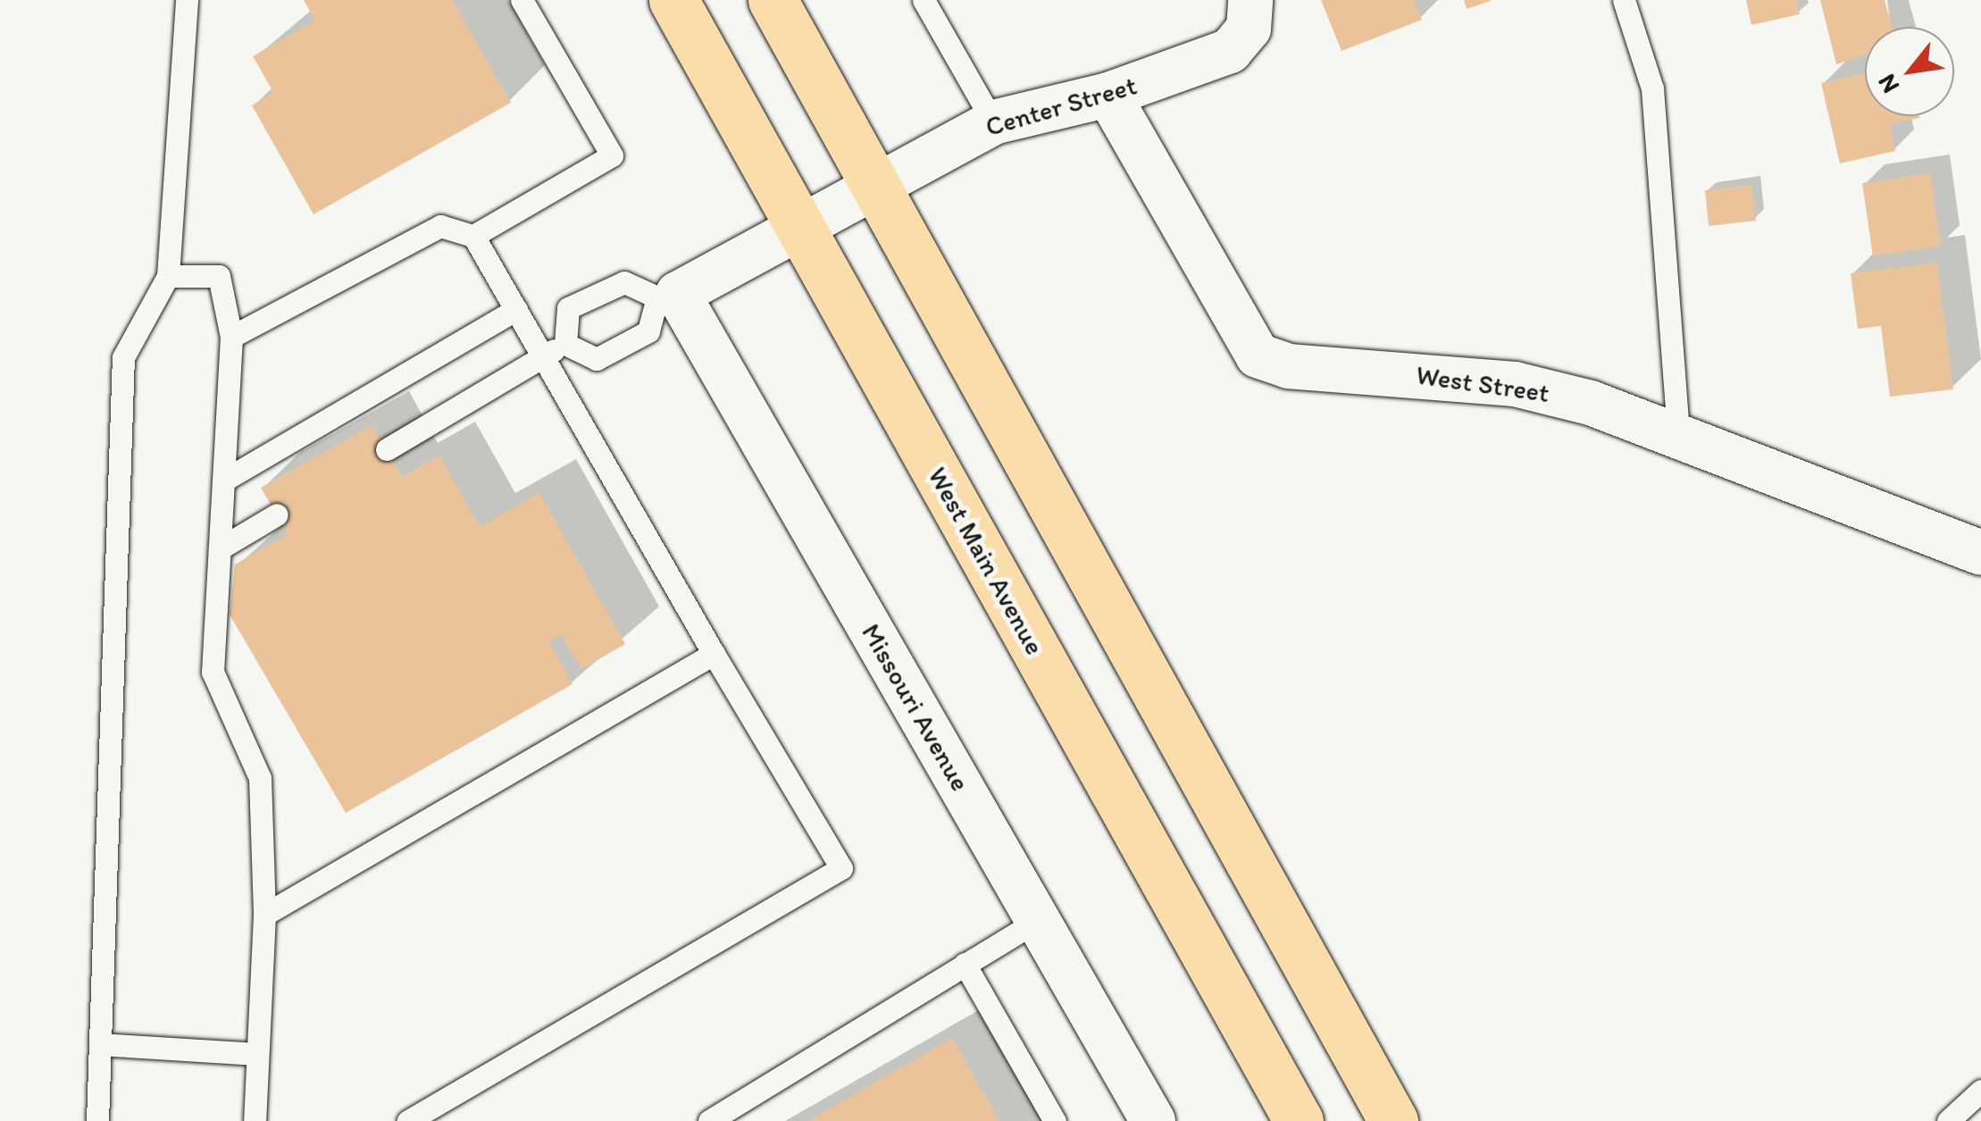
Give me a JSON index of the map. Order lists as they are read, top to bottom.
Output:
{
  "streets": {
    "main road": ["West Main Avenue"],
    "street": ["Center Street", "West Street", "Missouri Avenue"]
  },
  "crossings": [
    ["Center Street", "West Street"],
    ["Center Street", "West Main Avenue"],
    ["Center Street", "Missouri Avenue"]
  ],
  "north": "bottom left"
}
